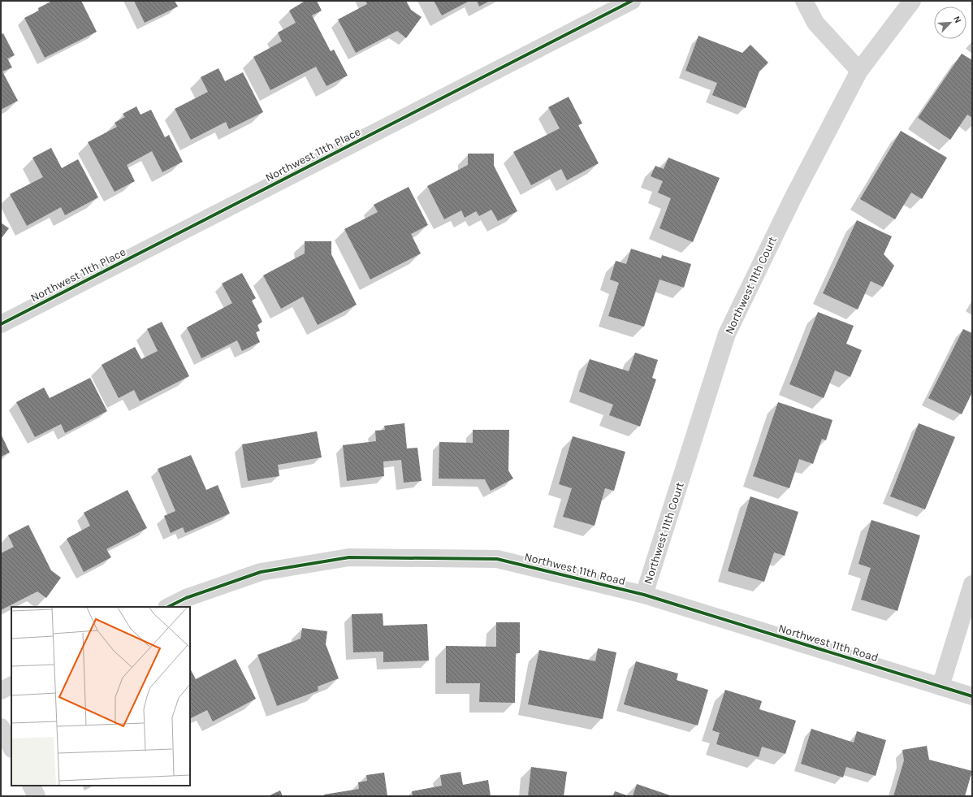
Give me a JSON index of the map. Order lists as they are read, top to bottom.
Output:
{
  "streets": {
    "street": ["Northwest 11th Place", "Northwest 11th Court", "Northwest 11th Road"]
  },
  "crossings": [
    ["Northwest 11th Court", "Northwest 11th Road"]
  ],
  "north": "top right"
}
